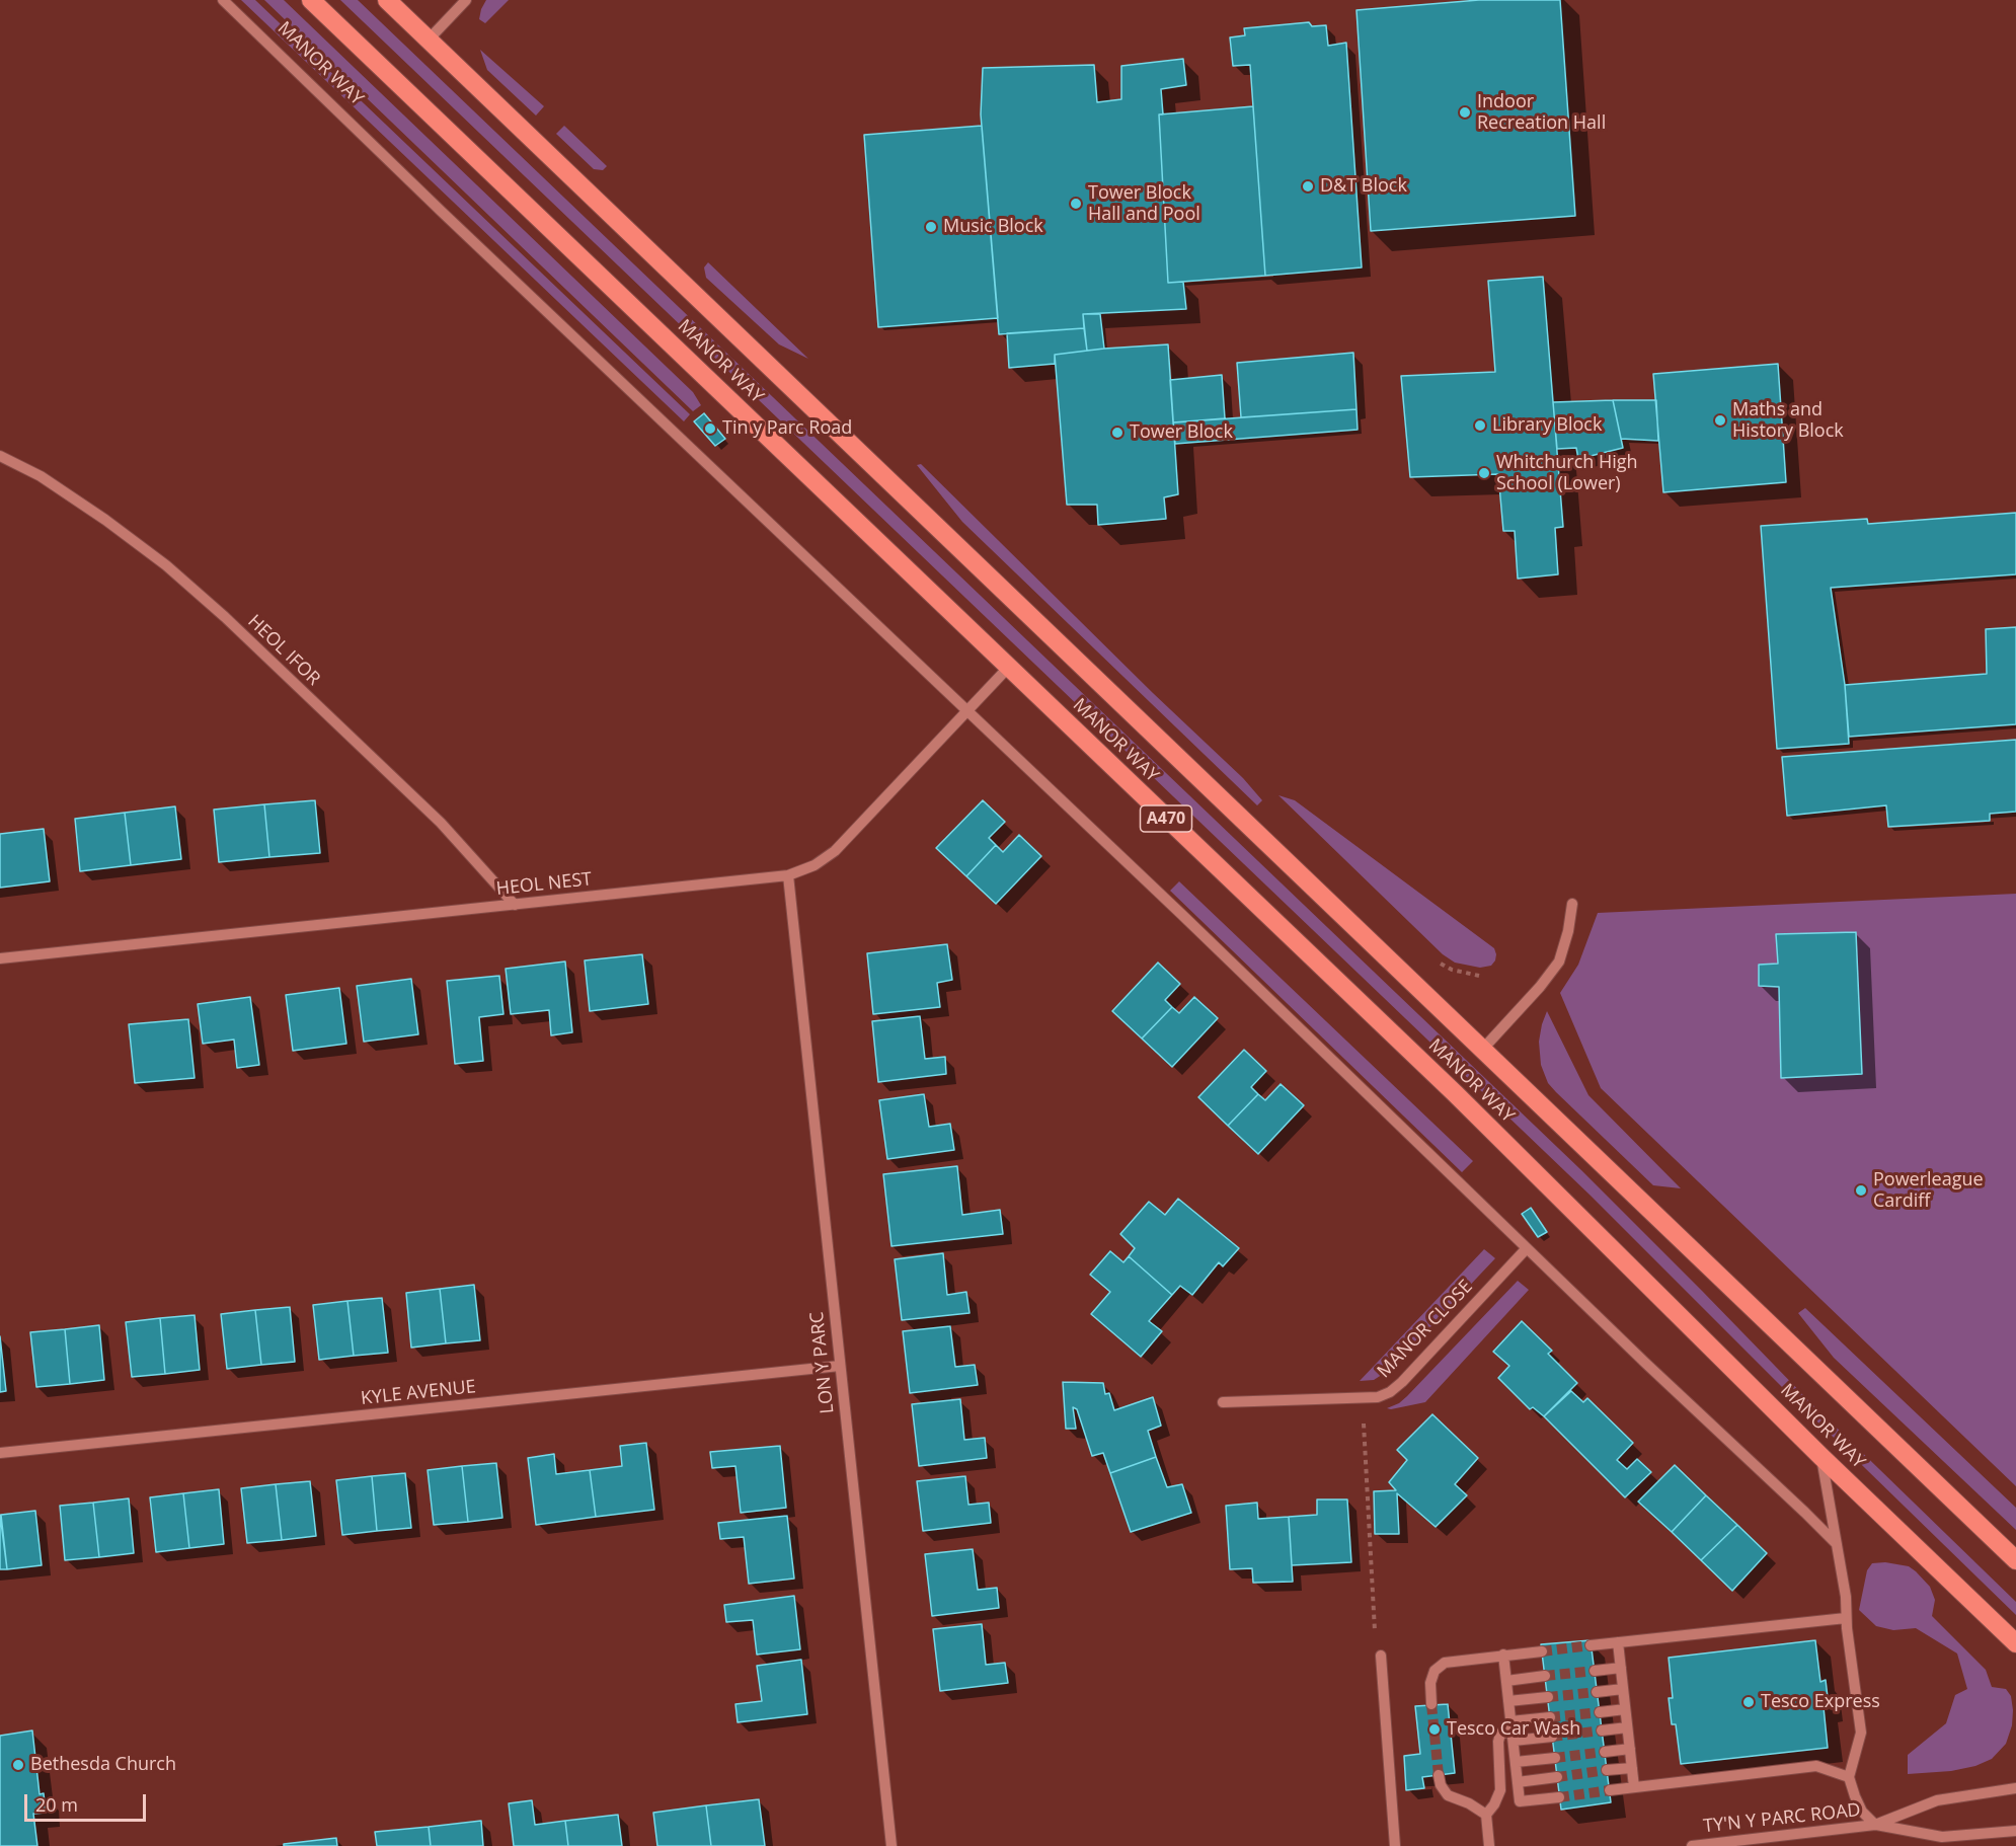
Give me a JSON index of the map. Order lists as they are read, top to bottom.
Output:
{
  "streets": {
    "highway": ["MANOR WAY", "A470"],
    "street": [
      "HEOL IFOR",
      "HEOL NEST",
      "MANOR CLOSE",
      "LON Y PARC",
      "KYLE AVENUE",
      "TY'N Y PARC ROAD"
    ]
  },
  "crossings": [
    ["MANOR WAY", "HEOL NEST"],
    ["MANOR WAY", "MANOR CLOSE"],
    ["HEOL IFOR", "HEOL NEST"],
    ["HEOL NEST", "LON Y PARC"],
    ["LON Y PARC", "KYLE AVENUE"]
  ],
  "places": [
    "Indoor Recreation Hall",
    "D&T Block",
    "Tower Block Hall and Pool",
    "Music Block",
    "Maths and History Block",
    "Library Block",
    "Tin y Parc Road",
    "Tower Block",
    "Whitchurch High School (Lower)",
    "Powerleague Cardiff",
    "Tesco Express",
    "Tesco Car Wash",
    "Bethesda Church"
  ],
  "scale_bar": "20 m"
}
